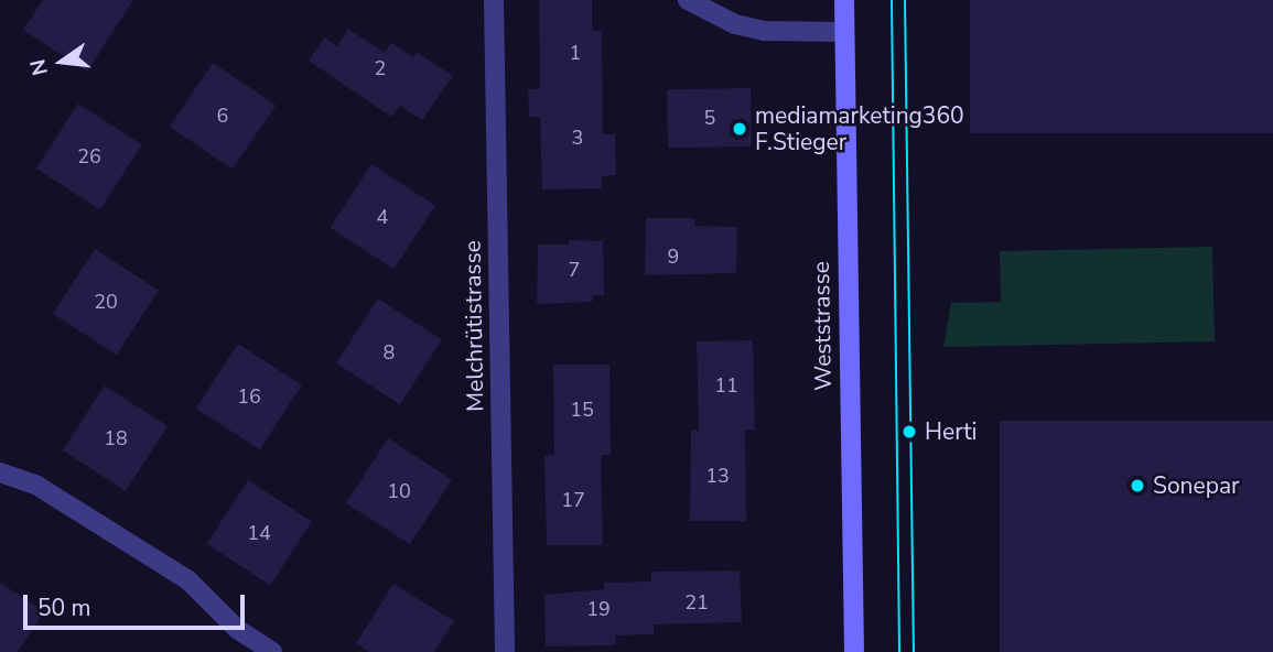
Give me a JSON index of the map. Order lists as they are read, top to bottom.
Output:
{
  "streets": {
    "main road": ["Weststrasse"],
    "street": ["Melchrütistrasse"]
  },
  "places": ["mediamarketing360 F.Stieger", "Herti", "Sonepar"],
  "house_numbers": [
    "1",
    "2",
    "6",
    "5",
    "3",
    "26",
    "4",
    "9",
    "7",
    "20",
    "8",
    "11",
    "16",
    "15",
    "18",
    "13",
    "10",
    "17",
    "14",
    "21",
    "19"
  ],
  "scale_bar": "50 m",
  "north": "left"
}
